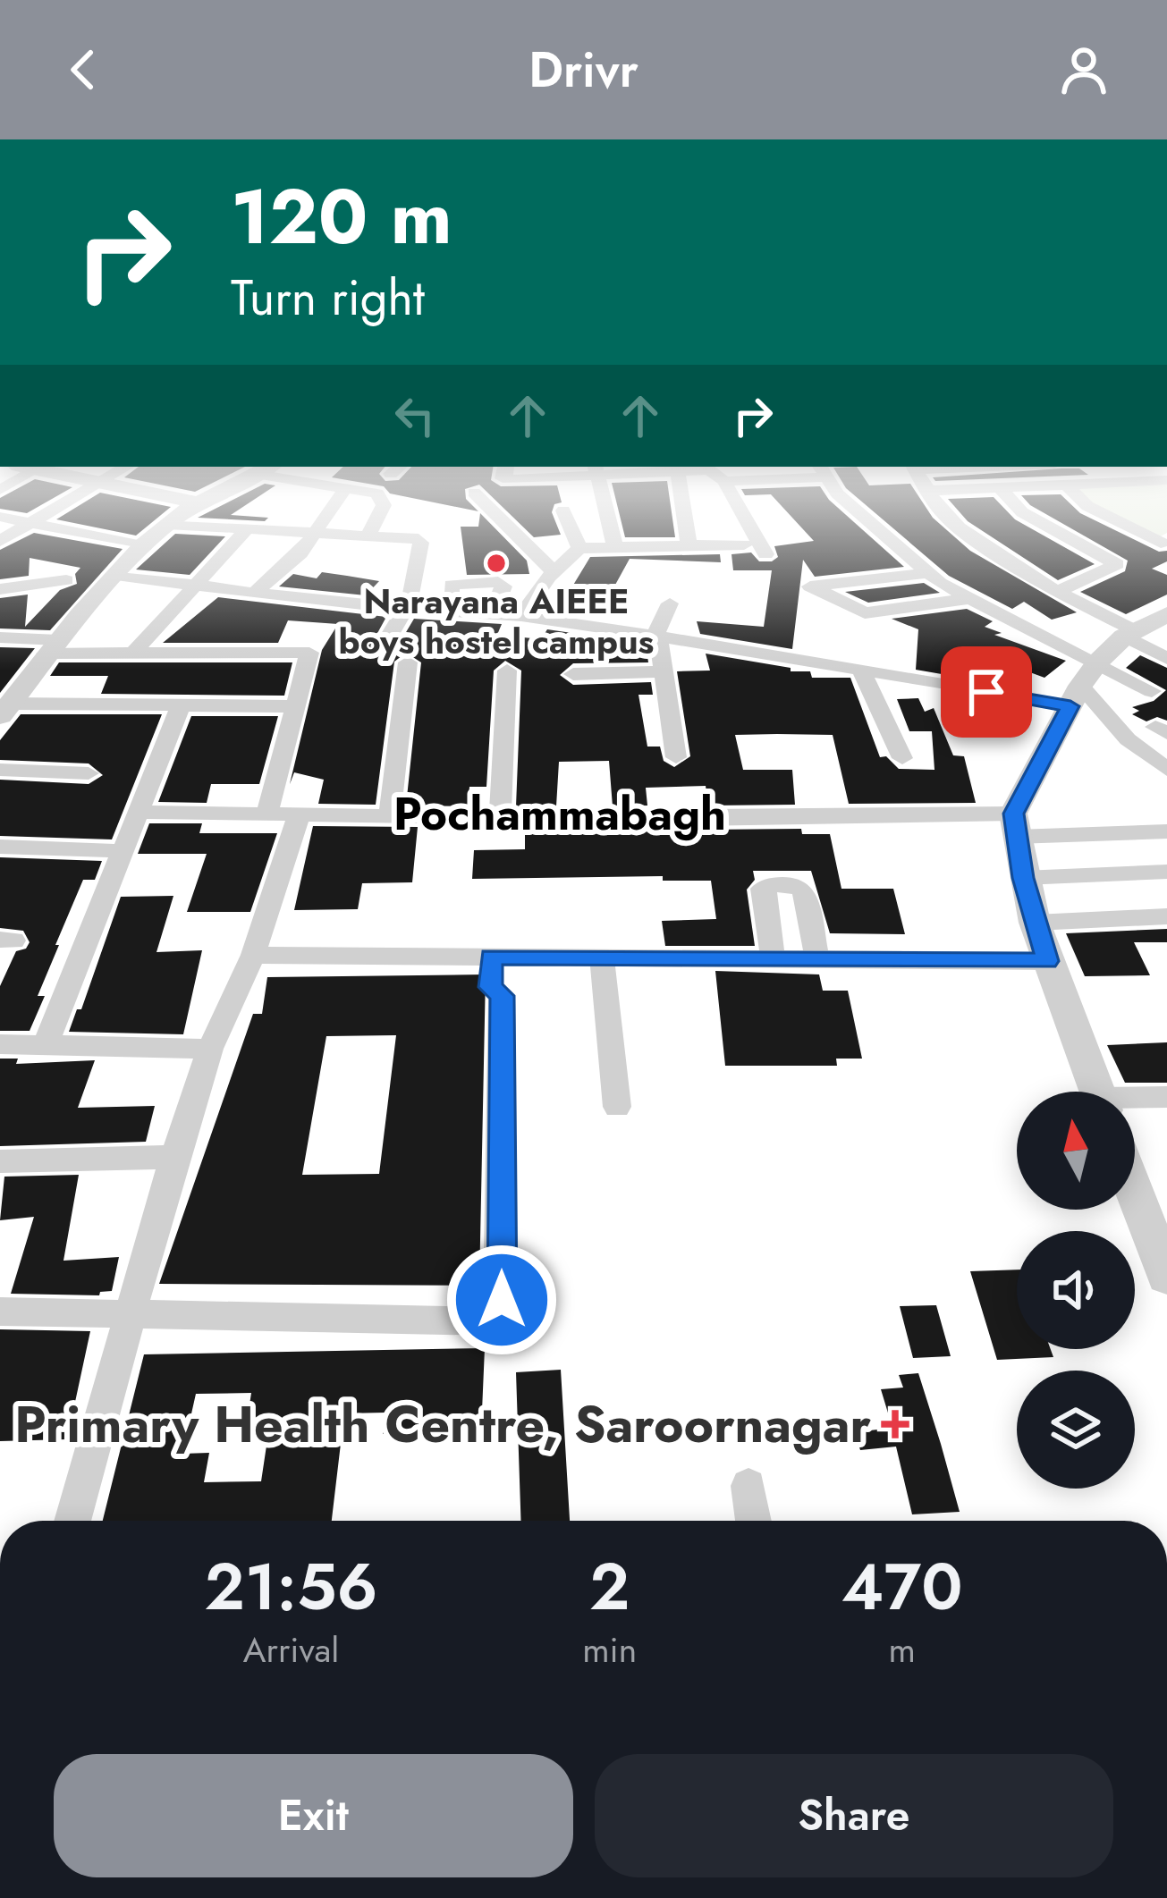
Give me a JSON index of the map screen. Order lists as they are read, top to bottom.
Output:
{
  "districts": ["Pochammabagh"],
  "places": {
    "other": ["Narayana AIEEE boys hostel campus"],
    "health": ["Primary Health Centre, Saroornagar"]
  },
  "north": "top",
  "page": {
    "header": "Drivr",
    "turn": ["120 m", "Turn right"],
    "eta": [
      "21:56",
      "Arrival",
      "2",
      "min",
      "470",
      "m"
    ],
    "buttons": ["Exit", "Share"]
  }
}
